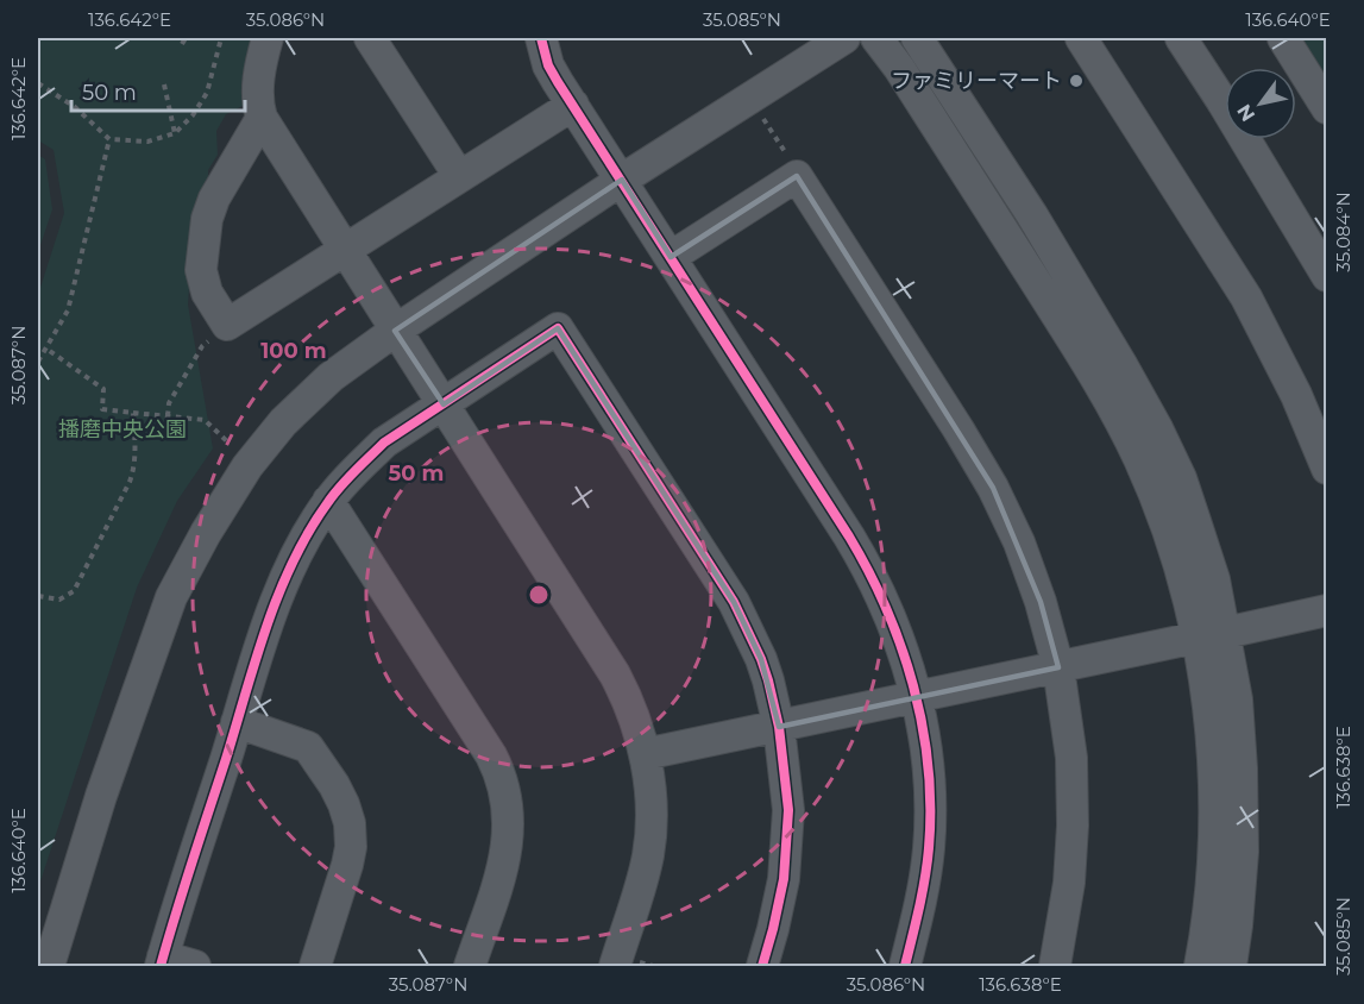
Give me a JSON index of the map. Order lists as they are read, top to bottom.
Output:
{
  "parks": ["播磨中央公園"],
  "places": ["ファミリーマート"],
  "scale_bar": "50 m",
  "north": "bottom left",
  "coordinates": [
    "136.642°E",
    "35.086°N",
    "35.085°N",
    "136.640°E",
    "35.084°N",
    "35.087°N",
    "136.638°E"
  ],
  "rings": ["100 m", "50 m"]
}
